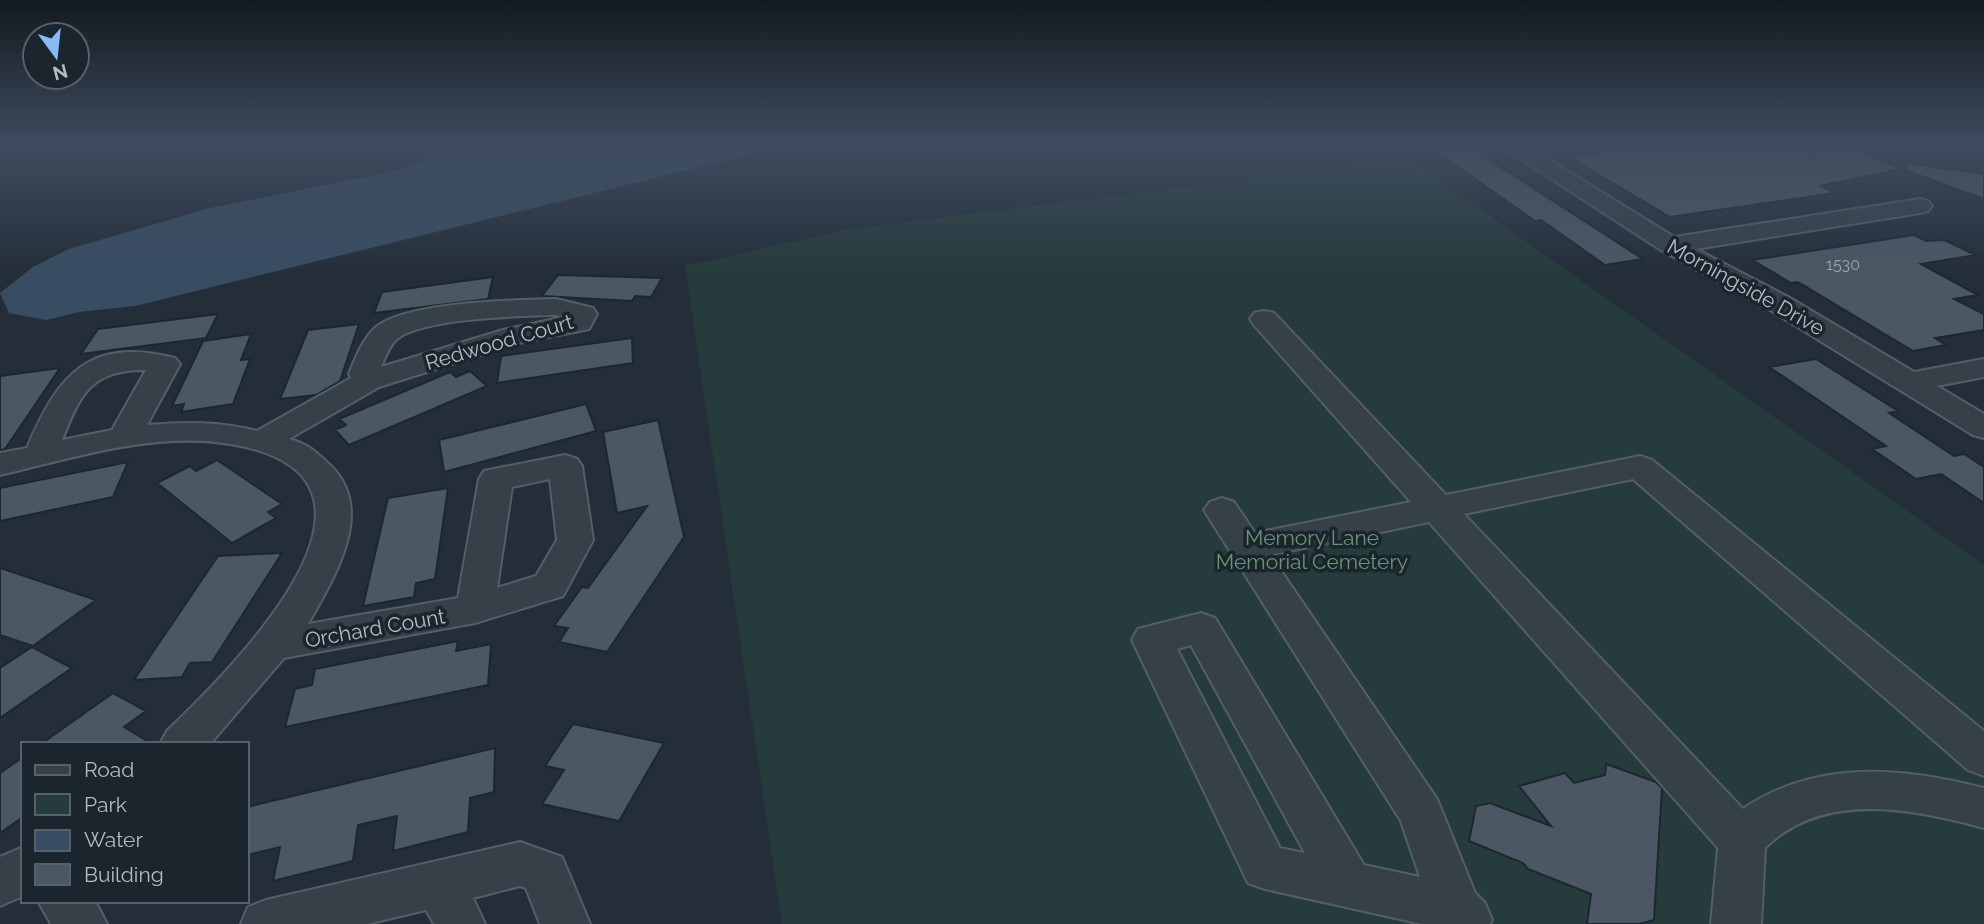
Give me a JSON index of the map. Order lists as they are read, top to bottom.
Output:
{
  "streets": {
    "street": ["Morningside Drive", "Redwood Court", "Orchard Count"]
  },
  "parks": ["Memory Lane Memorial Cemetery"],
  "house_numbers": ["1530"],
  "legend": [
    "Road",
    "Park",
    "Water",
    "Building"
  ],
  "north": "bottom"
}
